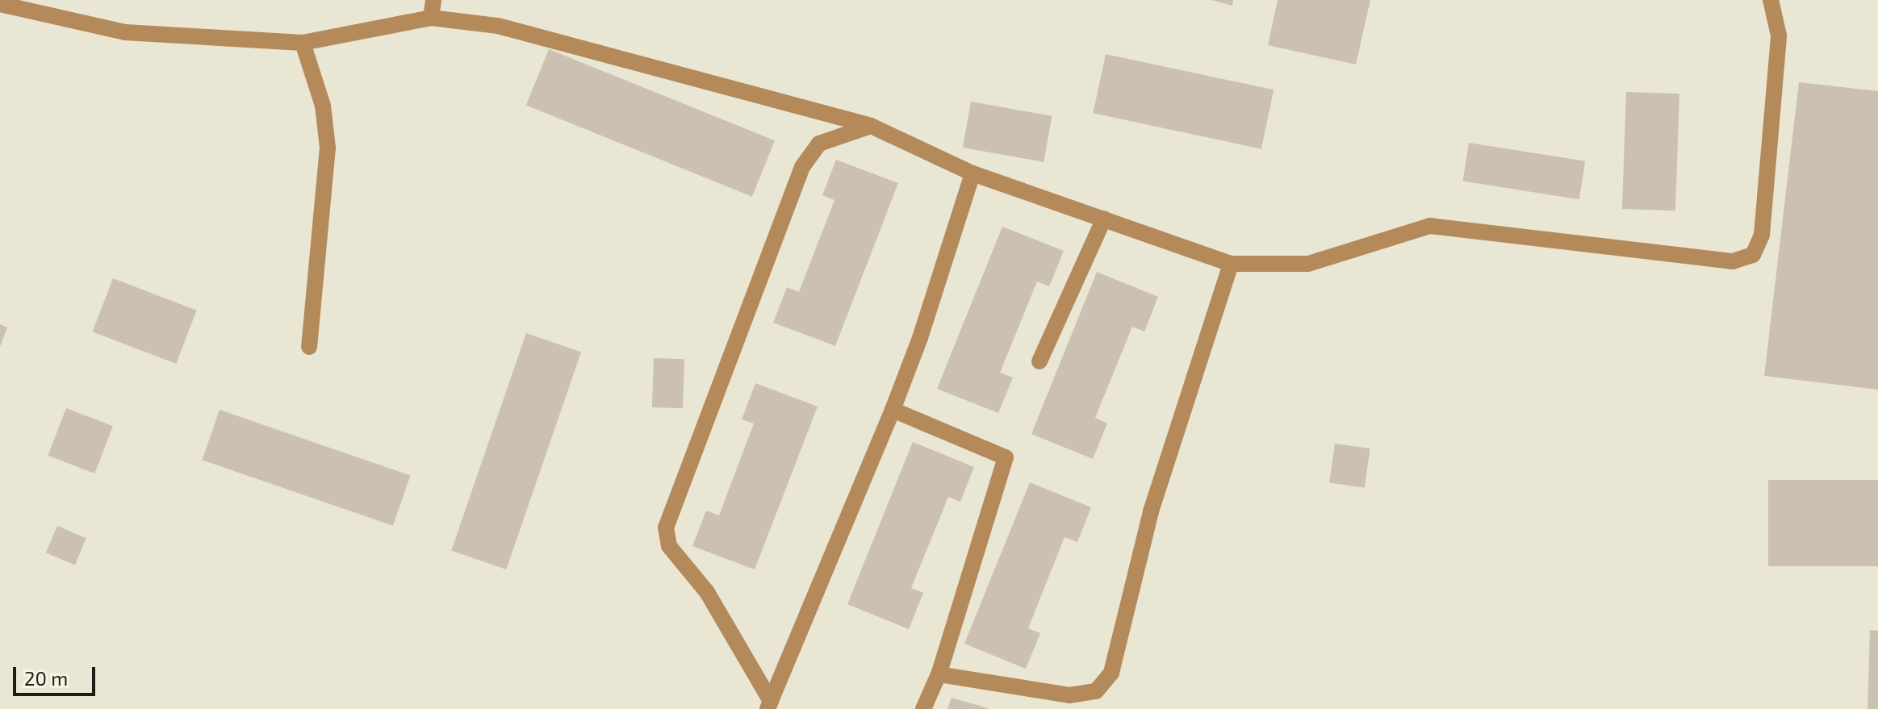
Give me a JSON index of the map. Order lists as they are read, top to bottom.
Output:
{
  "scale_bar": "20 m"
}
